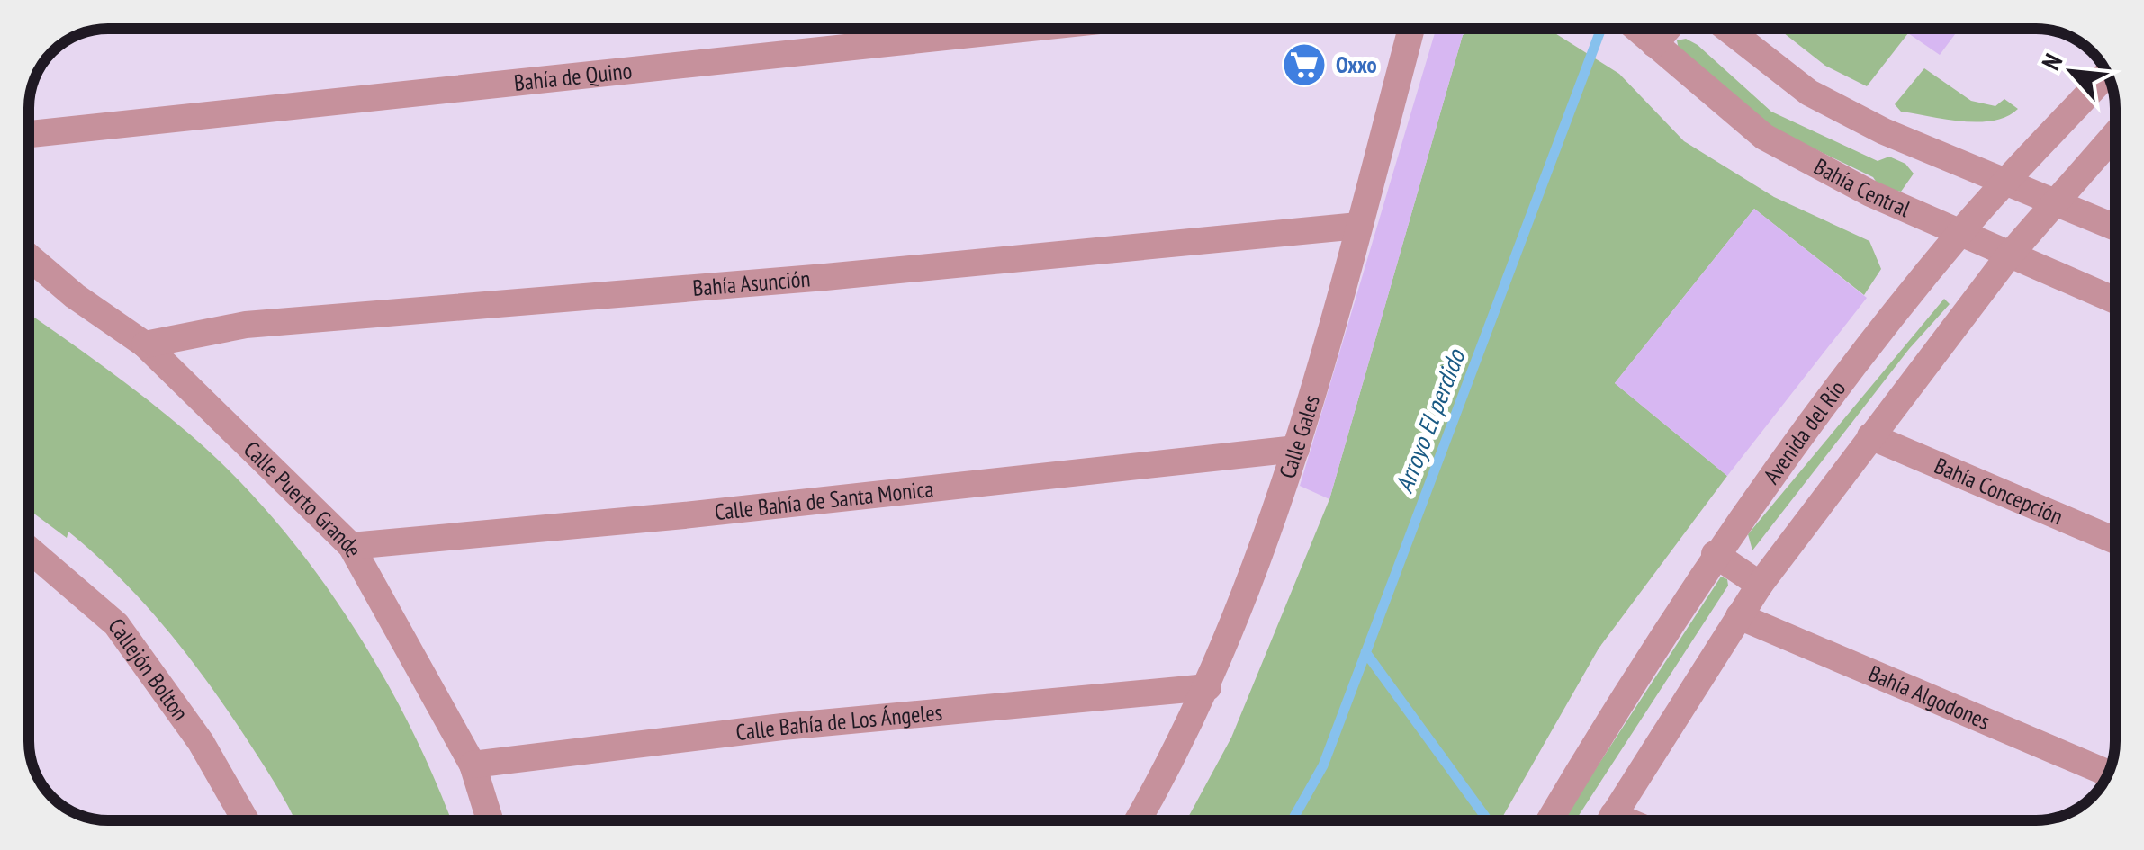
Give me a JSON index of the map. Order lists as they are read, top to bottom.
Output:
{
  "streets": {
    "street": [
      "Bahía de Quino",
      "Bahía Central",
      "Bahía Asunción",
      "Avenida del Río",
      "Calle Gales",
      "Bahía Concepción",
      "Calle Puerto Grande",
      "Calle Bahía de Santa Monica",
      "Callejón Bolton",
      "Bahía Algodones",
      "Calle Bahía de Los Ángeles"
    ]
  },
  "crossings": [
    ["Bahía Central", "Avenida del Río"],
    ["Bahía Asunción", "Calle Gales"],
    ["Bahía Asunción", "Calle Puerto Grande"],
    ["Calle Gales", "Calle Bahía de Santa Monica"],
    ["Calle Gales", "Calle Bahía de Los Ángeles"],
    ["Calle Puerto Grande", "Calle Bahía de Santa Monica"],
    ["Calle Puerto Grande", "Calle Bahía de Los Ángeles"]
  ],
  "water": ["Arroyo El perdido"],
  "places": {
    "supermarket": ["Oxxo"]
  },
  "north": "top left"
}
